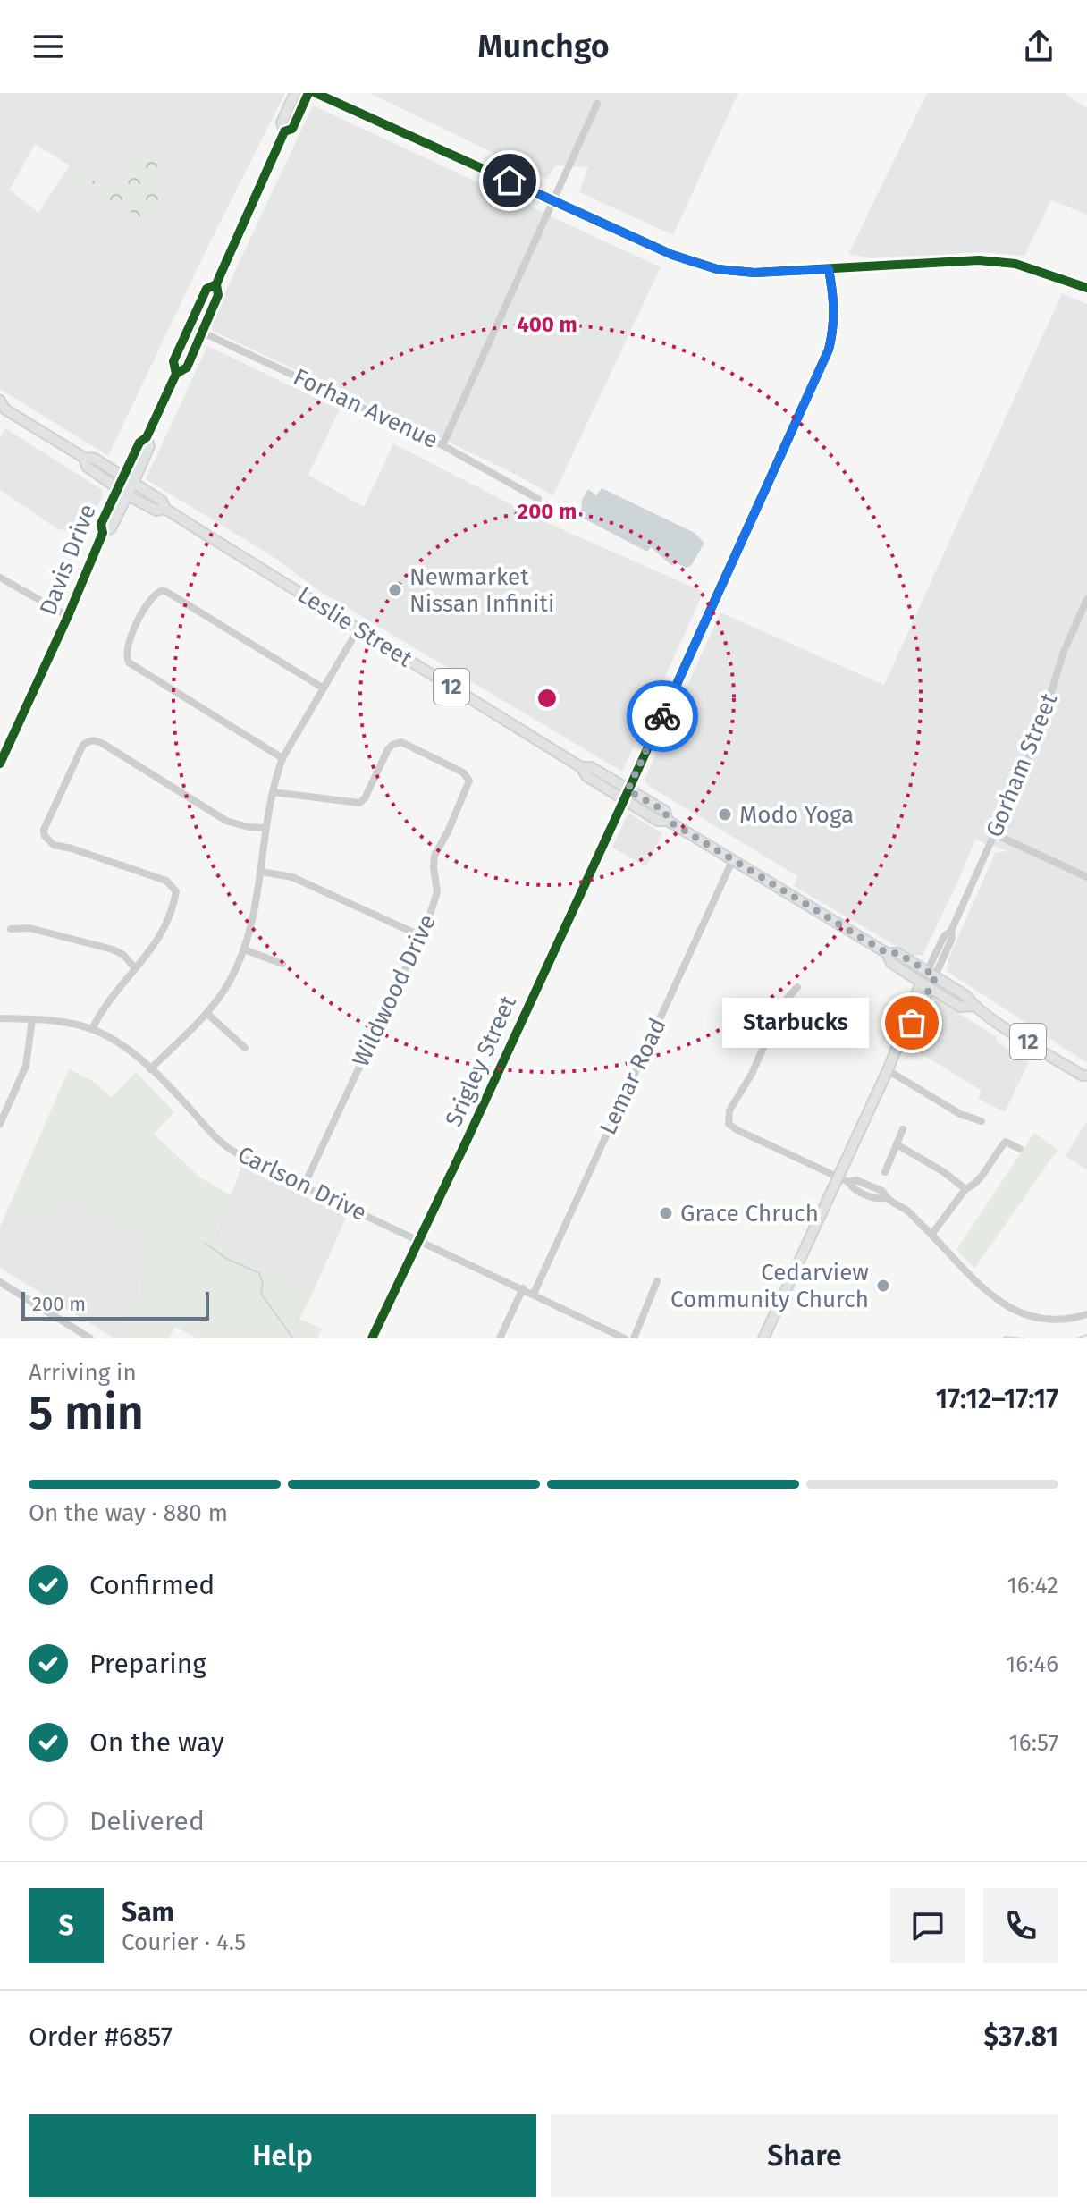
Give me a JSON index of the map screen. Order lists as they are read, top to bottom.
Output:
{
  "streets": {
    "main road": [
      "Davis Drive",
      "Leslie Street",
      "12",
      "Gorham Street"
    ],
    "street": [
      "Forhan Avenue",
      "Wildwood Drive",
      "Srigley Street",
      "Lemar Road",
      "Carlson Drive"
    ]
  },
  "crossings": [
    ["Forhan Avenue", "Davis Drive"],
    ["Davis Drive", "Leslie Street"],
    ["Leslie Street", "Gorham Street"],
    ["Leslie Street", "Srigley Street"],
    ["Leslie Street", "Lemar Road"],
    ["Wildwood Drive", "Carlson Drive"],
    ["Srigley Street", "Carlson Drive"],
    ["Lemar Road", "Carlson Drive"]
  ],
  "places": [
    "Newmarket Nissan Infiniti",
    "Modo Yoga",
    "Starbucks",
    "Grace Chruch",
    "Cedarview Community Church"
  ],
  "scale_bar": "200 m",
  "page": {
    "header": "Munchgo",
    "bubble": "Starbucks",
    "scale": "200 m",
    "heading": ["5 min", "Arriving in", "17:12–17:17"],
    "panel": [
      "Sam",
      "Courier · 4.5",
      "Order #6857",
      "$37.81"
    ],
    "bar": "On the way · 880 m",
    "list": [
      ["Confirmed", "16:42"],
      ["Preparing", "16:46"],
      ["On the way", "16:57"],
      "Delivered"
    ],
    "round": "S",
    "buttons": ["Help", "Share"]
  },
  "rings": ["400 m", "200 m"]
}
